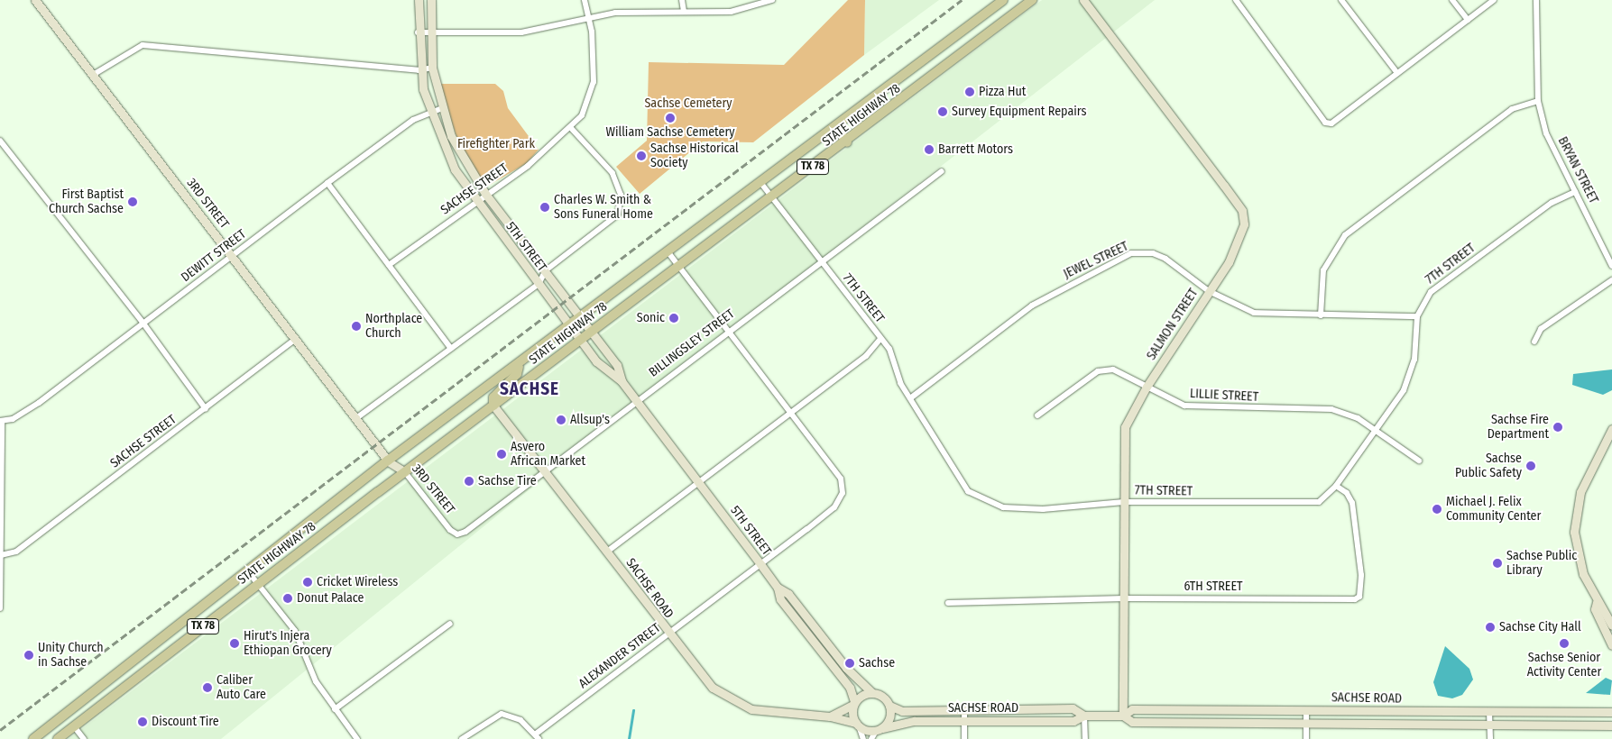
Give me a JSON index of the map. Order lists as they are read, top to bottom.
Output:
{
  "streets": {
    "main road": [
      "STATE HIGHWAY 78",
      "TX 78",
      "3RD STREET",
      "5TH STREET",
      "SALMON STREET",
      "SACHSE ROAD"
    ],
    "street": [
      "BRYAN STREET",
      "SACHSE STREET",
      "DEWITT STREET",
      "JEWEL STREET",
      "7TH STREET",
      "BILLINGSLEY STREET",
      "LILLIE STREET",
      "6TH STREET",
      "ALEXANDER STREET"
    ]
  },
  "crossings": [
    ["STATE HIGHWAY 78", "3RD STREET"],
    ["STATE HIGHWAY 78", "5TH STREET"],
    ["STATE HIGHWAY 78", "7TH STREET"],
    ["STATE HIGHWAY 78", "SACHSE ROAD"],
    ["BRYAN STREET", "7TH STREET"],
    ["SACHSE STREET", "3RD STREET"],
    ["SACHSE STREET", "5TH STREET"],
    ["3RD STREET", "DEWITT STREET"],
    ["3RD STREET", "BILLINGSLEY STREET"],
    ["5TH STREET", "DEWITT STREET"],
    ["5TH STREET", "BILLINGSLEY STREET"],
    ["5TH STREET", "SACHSE ROAD"],
    ["5TH STREET", "ALEXANDER STREET"],
    ["JEWEL STREET", "7TH STREET"],
    ["JEWEL STREET", "SALMON STREET"],
    ["7TH STREET", "SALMON STREET"],
    ["7TH STREET", "BILLINGSLEY STREET"],
    ["7TH STREET", "LILLIE STREET"],
    ["7TH STREET", "6TH STREET"],
    ["SALMON STREET", "LILLIE STREET"],
    ["SALMON STREET", "6TH STREET"],
    ["SALMON STREET", "SACHSE ROAD"],
    ["BILLINGSLEY STREET", "SACHSE ROAD"],
    ["SACHSE ROAD", "ALEXANDER STREET"]
  ],
  "districts": ["SACHSE"],
  "parks": ["Sachse Cemetery", "Firefighter Park"],
  "places": [
    "Pizza Hut",
    "Survey Equipment Repairs",
    "William Sachse Cemetery",
    "Barrett Motors",
    "Sachse Historical Society",
    "First Baptist Church Sachse",
    "Charles W. Smith & Sons Funeral Home",
    "Sonic",
    "Northplace Church",
    "Allsup's",
    "Sachse Fire Department",
    "Asvero African Market",
    "Sachse Public Safety",
    "Sachse Tire",
    "Michael J. Felix Community Center",
    "Sachse Public Library",
    "Cricket Wireless",
    "Donut Palace",
    "Sachse City Hall",
    "Hirut's Injera Ethiopan Grocery",
    "Sachse Senior Activity Center",
    "Unity Church in Sachse",
    "Sachse",
    "Caliber Auto Care",
    "Discount Tire"
  ]
}
